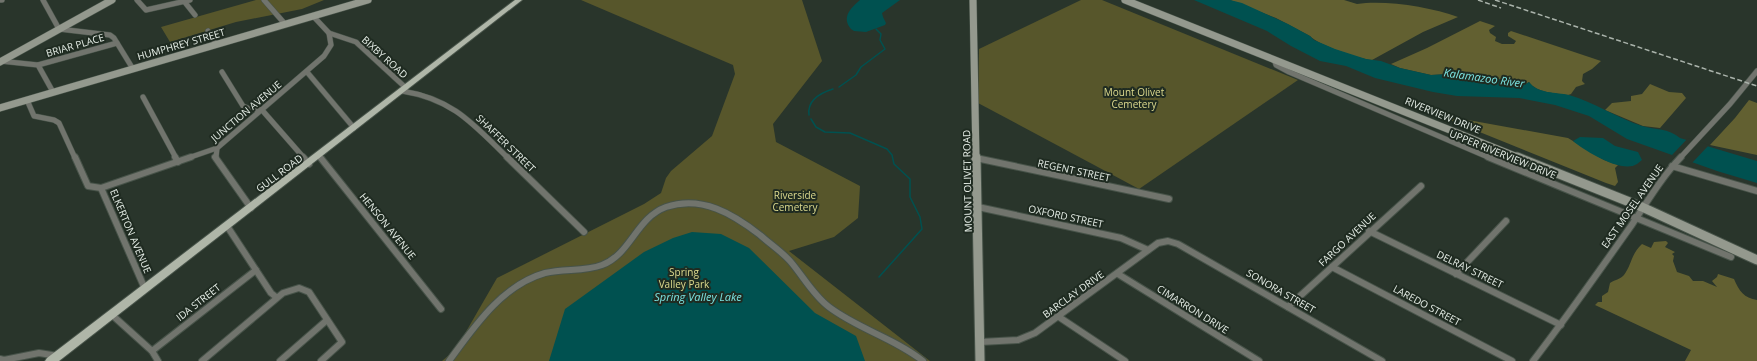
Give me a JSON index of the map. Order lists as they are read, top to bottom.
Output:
{
  "streets": {
    "main road": ["GULL ROAD"],
    "street": [
      "HUMPHREY STREET",
      "BRIAR PLACE",
      "BIXBY ROAD",
      "JUNCTION AVENUE",
      "RIVERVIEW DRIVE",
      "SHAFFER STREET",
      "UPPER RIVERVIEW DRIVE",
      "REGENT STREET",
      "MOUNT OLIVET ROAD",
      "EAST MOSEL AVENUE",
      "OXFORD STREET",
      "HENSON AVENUE",
      "ELKERTON AVENUE",
      "FARGO AVENUE",
      "DELRAY STREET",
      "SONORA STREET",
      "BARCLAY DRIVE",
      "IDA STREET",
      "LAREDO STREET",
      "CIMARRON DRIVE"
    ]
  },
  "crossings": [
    ["HUMPHREY STREET", "BIXBY ROAD"],
    ["HUMPHREY STREET", "ELKERTON AVENUE"],
    ["BIXBY ROAD", "JUNCTION AVENUE"],
    ["BIXBY ROAD", "SHAFFER STREET"],
    ["BIXBY ROAD", "GULL ROAD"],
    ["JUNCTION AVENUE", "ELKERTON AVENUE"],
    ["RIVERVIEW DRIVE", "UPPER RIVERVIEW DRIVE"],
    ["RIVERVIEW DRIVE", "EAST MOSEL AVENUE"],
    ["SHAFFER STREET", "GULL ROAD"],
    ["UPPER RIVERVIEW DRIVE", "EAST MOSEL AVENUE"],
    ["REGENT STREET", "MOUNT OLIVET ROAD"],
    ["GULL ROAD", "HENSON AVENUE"],
    ["GULL ROAD", "ELKERTON AVENUE"],
    ["MOUNT OLIVET ROAD", "OXFORD STREET"],
    ["MOUNT OLIVET ROAD", "BARCLAY DRIVE"],
    ["EAST MOSEL AVENUE", "DELRAY STREET"],
    ["OXFORD STREET", "BARCLAY DRIVE"],
    ["FARGO AVENUE", "DELRAY STREET"],
    ["FARGO AVENUE", "SONORA STREET"],
    ["FARGO AVENUE", "LAREDO STREET"],
    ["SONORA STREET", "BARCLAY DRIVE"],
    ["BARCLAY DRIVE", "CIMARRON DRIVE"]
  ],
  "water": ["Kalamazoo River", "Spring Valley Lake"],
  "parks": ["Mount Olivet Cemetery", "Riverside Cemetery", "Spring Valley Park"]
}
